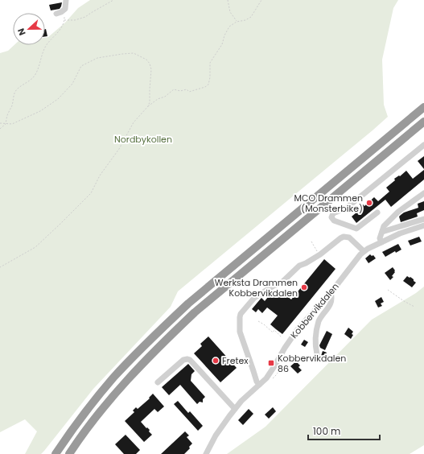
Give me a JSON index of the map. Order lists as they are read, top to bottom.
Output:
{
  "streets": {
    "street": ["Kobbervikdalen"]
  },
  "parks": ["Nordbykollen"],
  "places": {
    "other": ["MCO Drammen (Monsterbike)", "Werksta Drammen Kobbervikdalen", "Fretex"],
    "transit": ["Kobbervikdalen 86"]
  },
  "scale_bar": "100 m",
  "north": "left"
}
